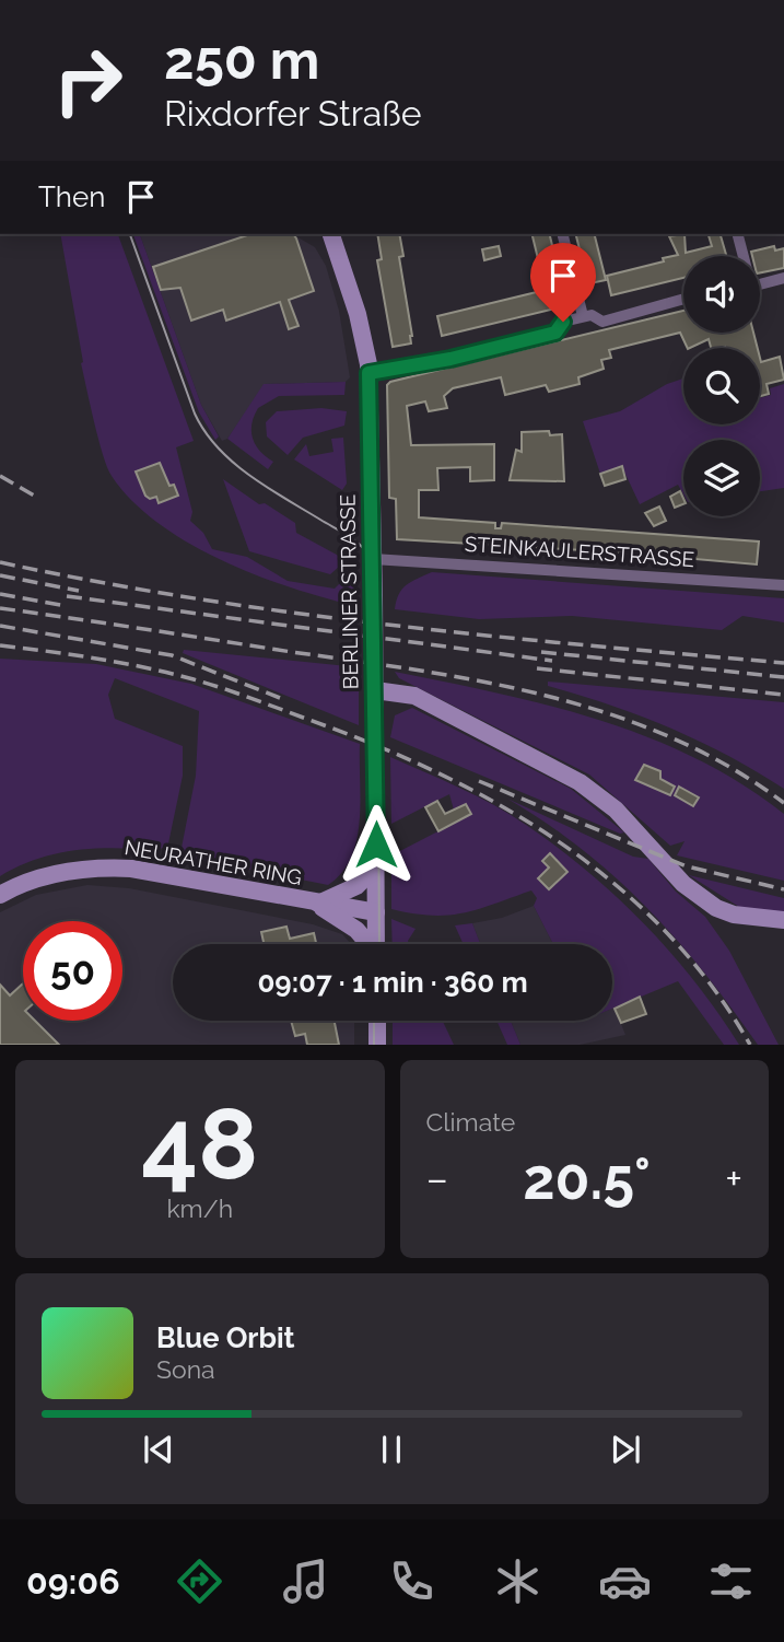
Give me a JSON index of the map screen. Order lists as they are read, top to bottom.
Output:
{
  "streets": {
    "street": ["STEINKAULERSTRASSE", "BERLINER STRASSE", "NEURATHER RING"]
  },
  "crossings": [
    ["STEINKAULERSTRASSE", "BERLINER STRASSE"],
    ["BERLINER STRASSE", "NEURATHER RING"]
  ],
  "page": {
    "turn": ["250 m", "Rixdorfer Straße"],
    "then": "Then",
    "limit": "50",
    "trip": "09:07 · 1 min · 360 m",
    "tile": [
      ["48", "km/h"],
      "Climate"
    ],
    "heat": ["−", "20.5°", "+"],
    "song": ["Blue Orbit", "Sona"],
    "tabs": "09:06"
  }
}
